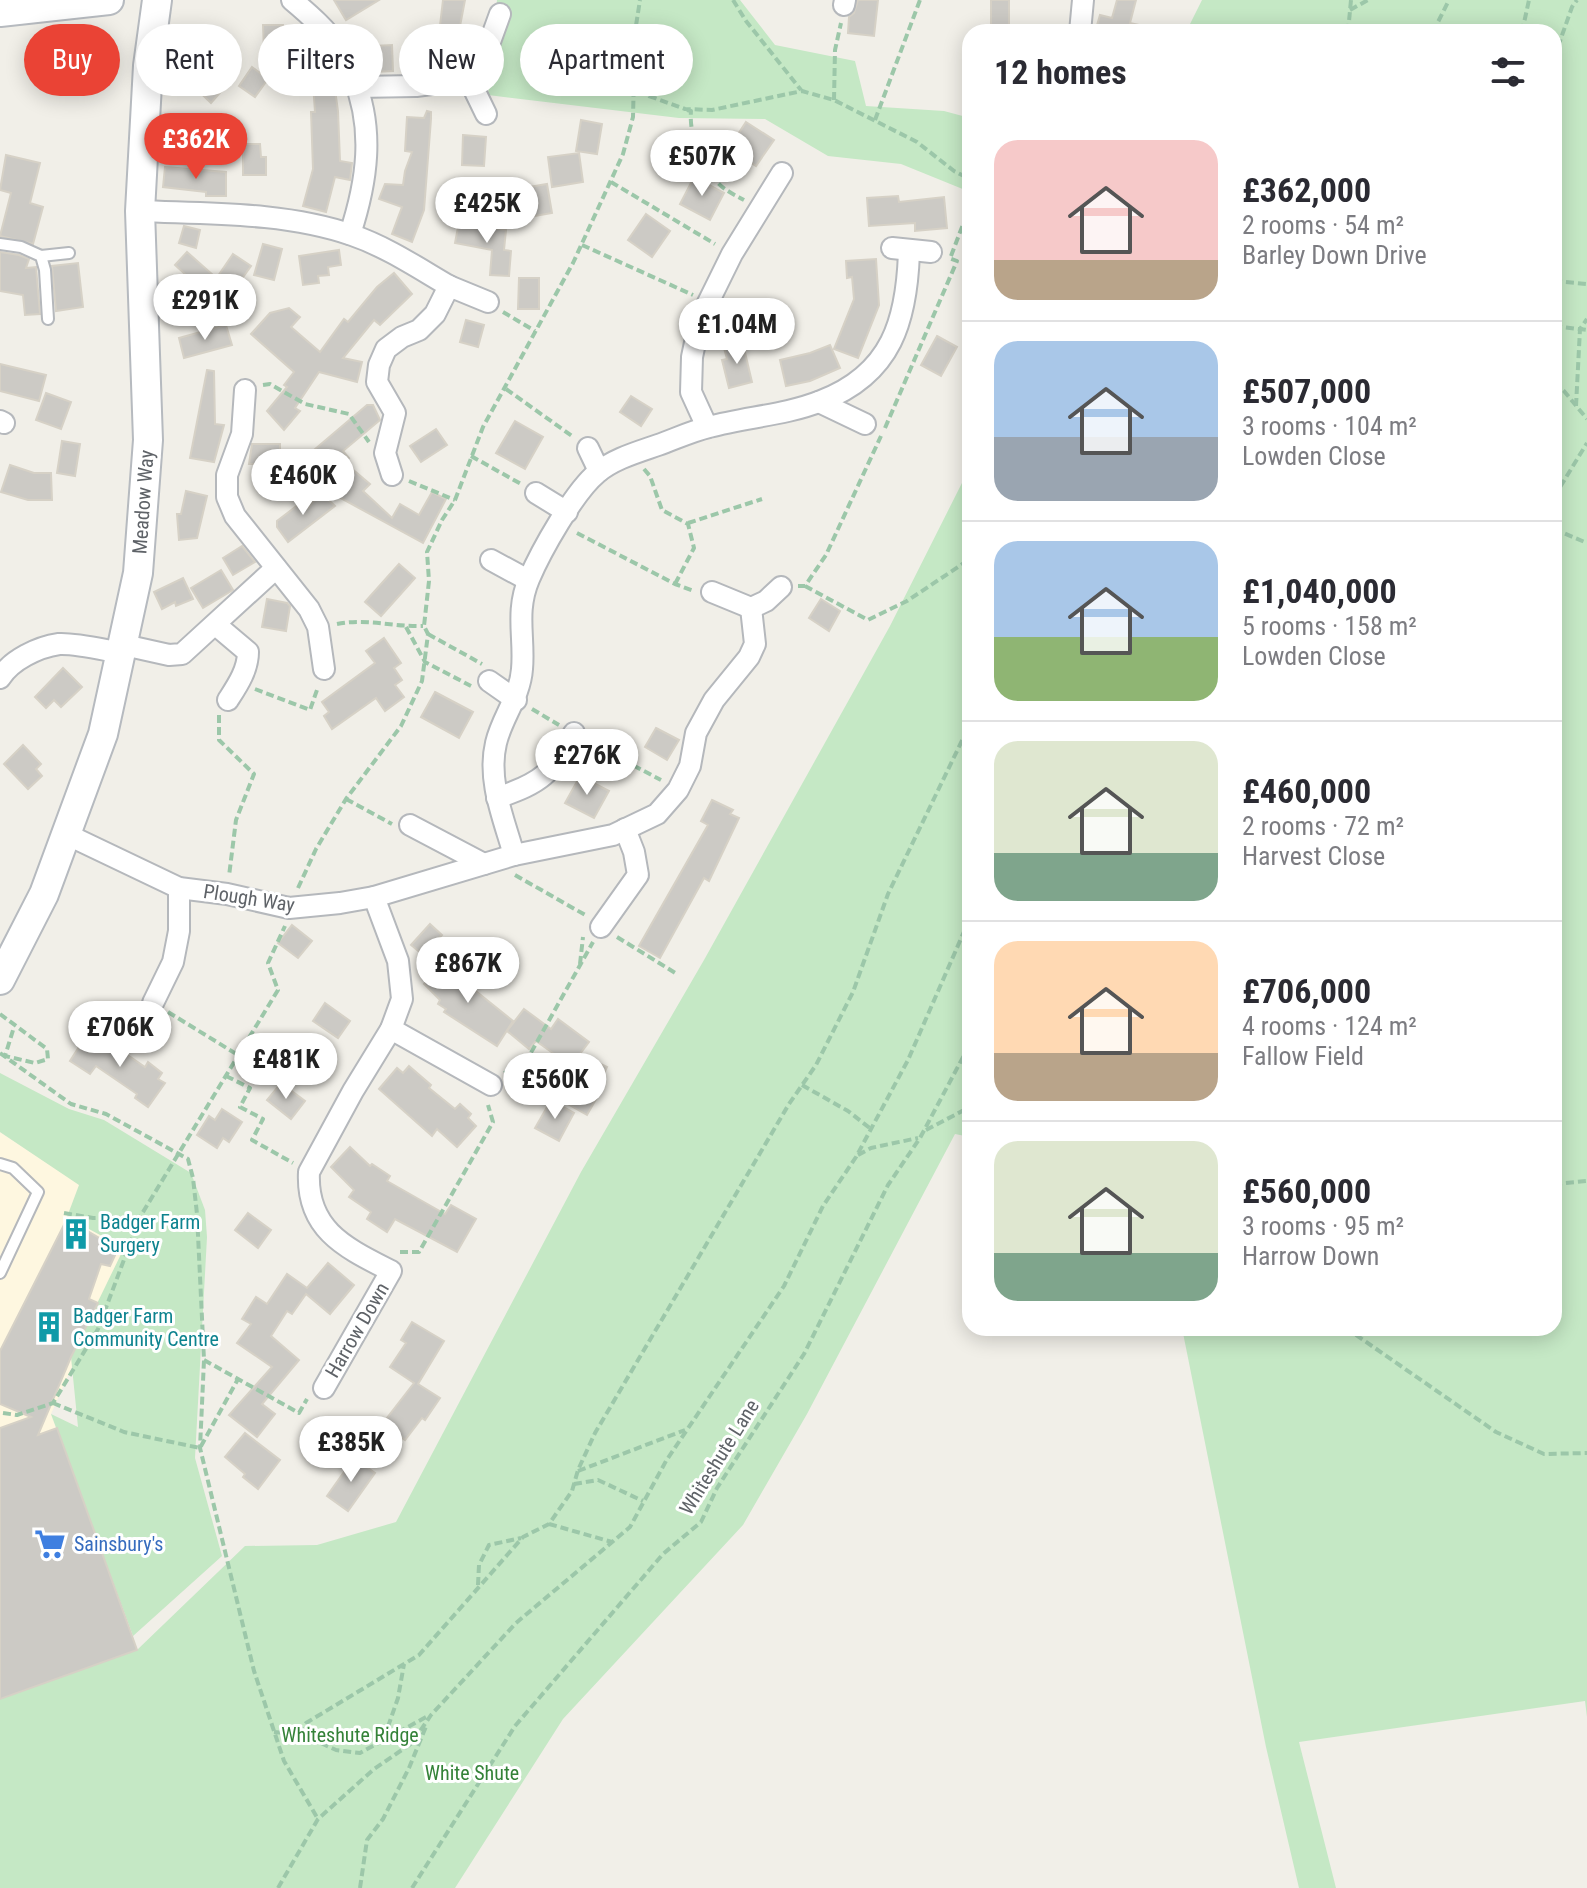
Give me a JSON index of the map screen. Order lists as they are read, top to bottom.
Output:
{
  "streets": {
    "street": ["Meadow Way", "Plough Way", "Harrow Down"],
    "path": ["Whiteshute Lane"]
  },
  "crossings": [
    ["Meadow Way", "Plough Way"]
  ],
  "parks": ["Whiteshute Ridge", "White Shute"],
  "places": {
    "building": ["Badger Farm Surgery", "Badger Farm Community Centre"],
    "supermarket": ["Sainsbury's"]
  },
  "page": {
    "chip": [
      "Buy",
      "Rent",
      "Filters",
      "New",
      "Apartment"
    ],
    "heading": "12 homes",
    "price": [
      "£362K",
      "£507K",
      "£425K",
      "£291K",
      "£1.04M",
      "£460K",
      "£276K",
      "£867K",
      "£706K",
      "£481K",
      "£560K",
      "£385K"
    ],
    "list": [
      {
        "name": "£362,000",
        "note": "2 rooms · 54 m² · Barley Down Drive"
      },
      {
        "name": "£507,000",
        "note": "3 rooms · 104 m² · Lowden Close"
      },
      {
        "name": "£1,040,000",
        "note": "5 rooms · 158 m² · Lowden Close"
      },
      {
        "name": "£460,000",
        "note": "2 rooms · 72 m² · Harvest Close"
      },
      {
        "name": "£706,000",
        "note": "4 rooms · 124 m² · Fallow Field"
      },
      {
        "name": "£560,000",
        "note": "3 rooms · 95 m² · Harrow Down"
      }
    ]
  }
}
